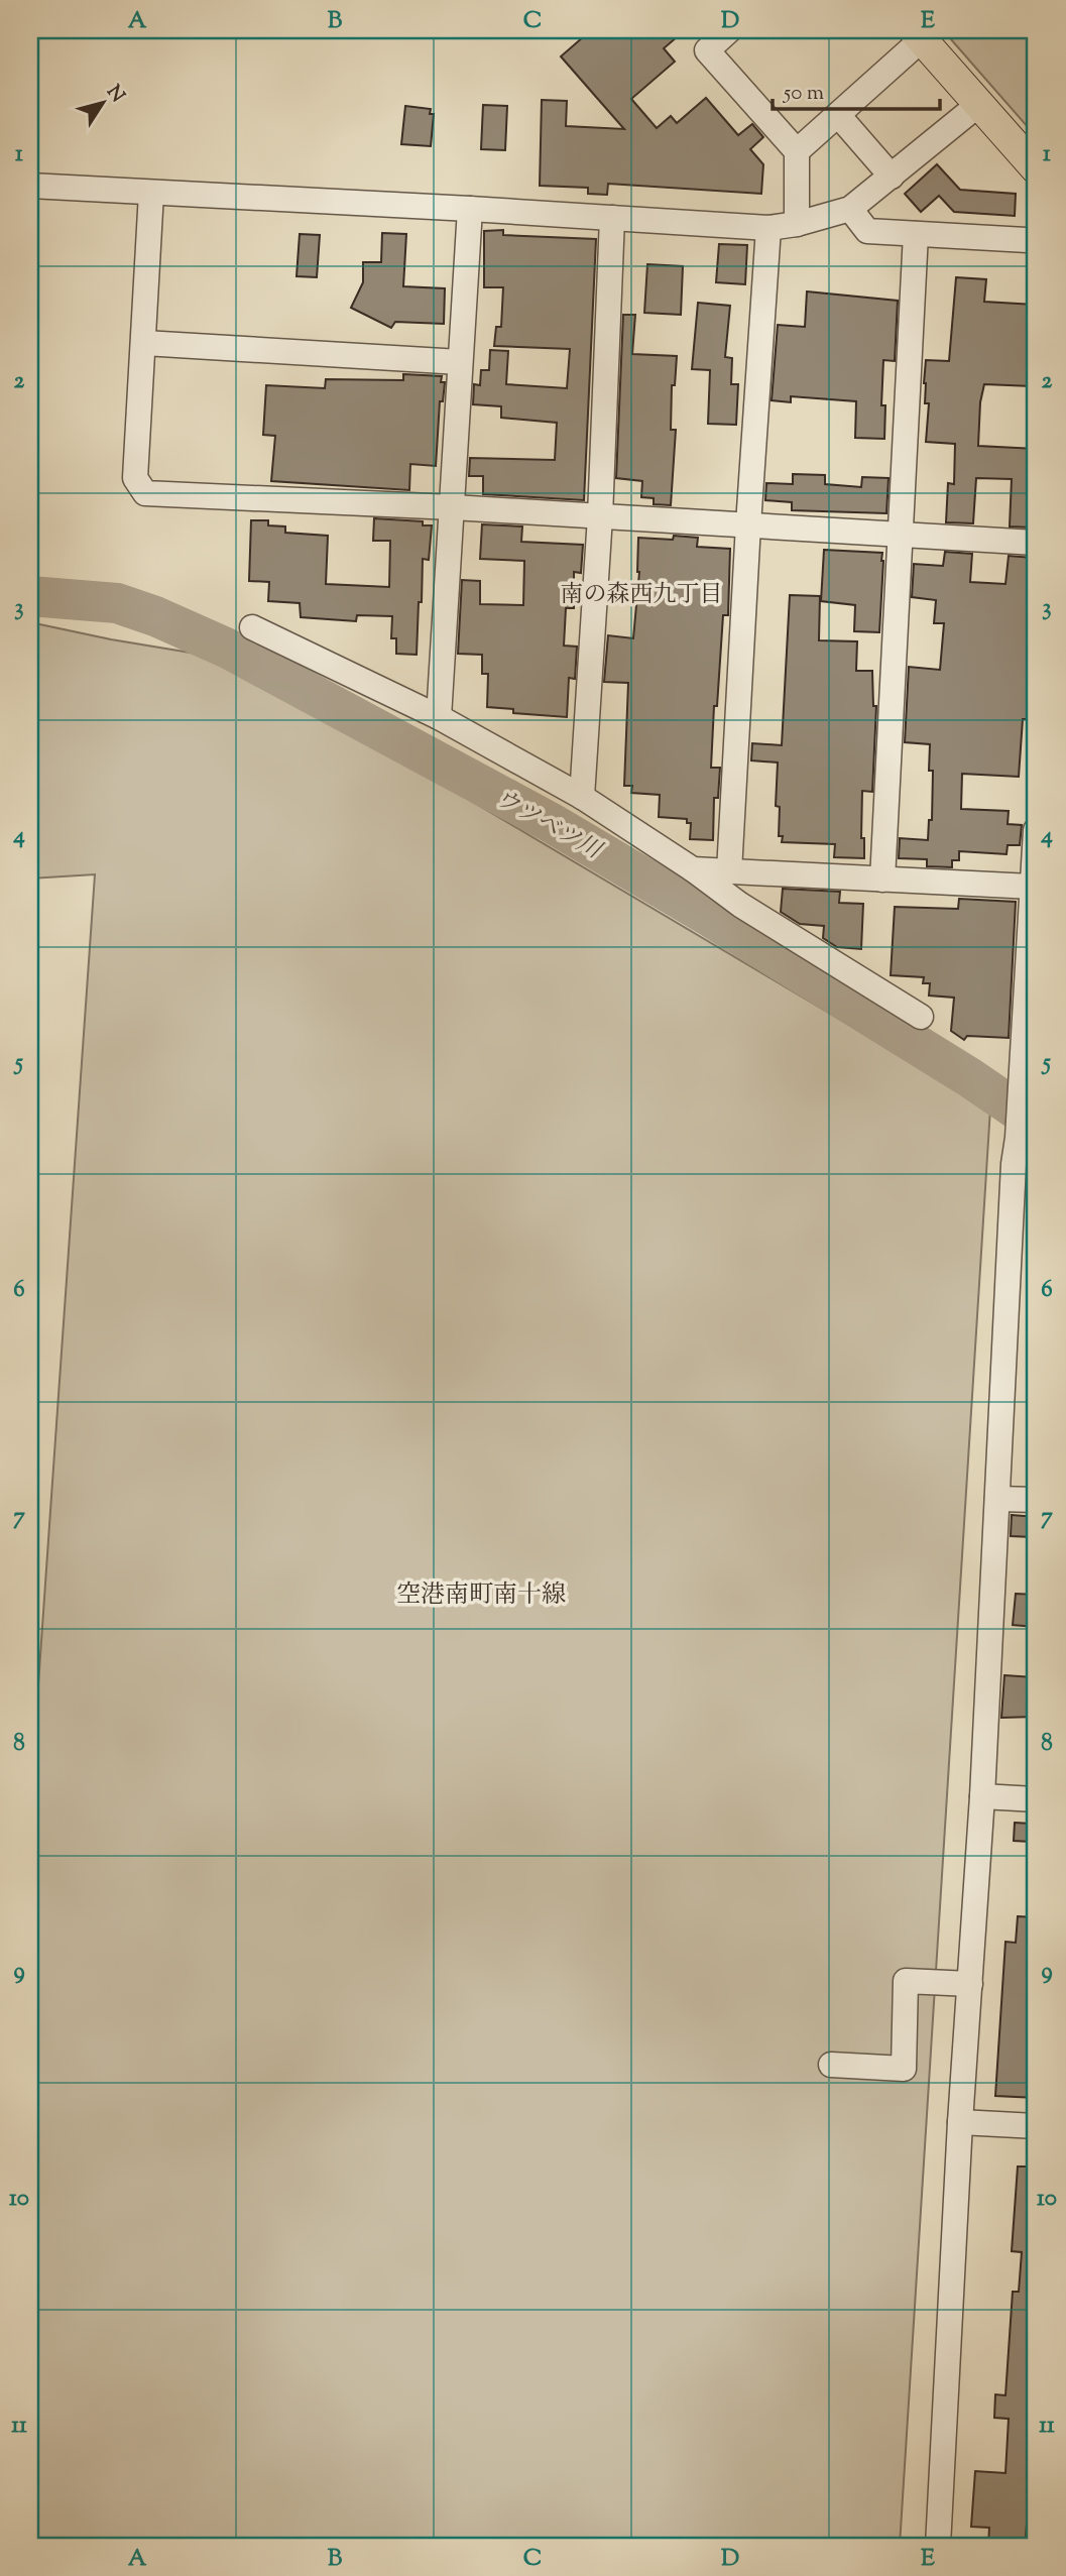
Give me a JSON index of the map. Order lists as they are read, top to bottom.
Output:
{
  "districts": ["南の森西九丁目", "空港南町南十線"],
  "water": ["ウツベツ川"],
  "scale_bar": "50 m",
  "north": "top right",
  "grid": {
    "columns": [
      "A",
      "B",
      "C",
      "D",
      "E"
    ],
    "rows": [
      "1",
      "2",
      "3",
      "4",
      "5",
      "6",
      "7",
      "8",
      "9",
      "10",
      "11"
    ]
  }
}
